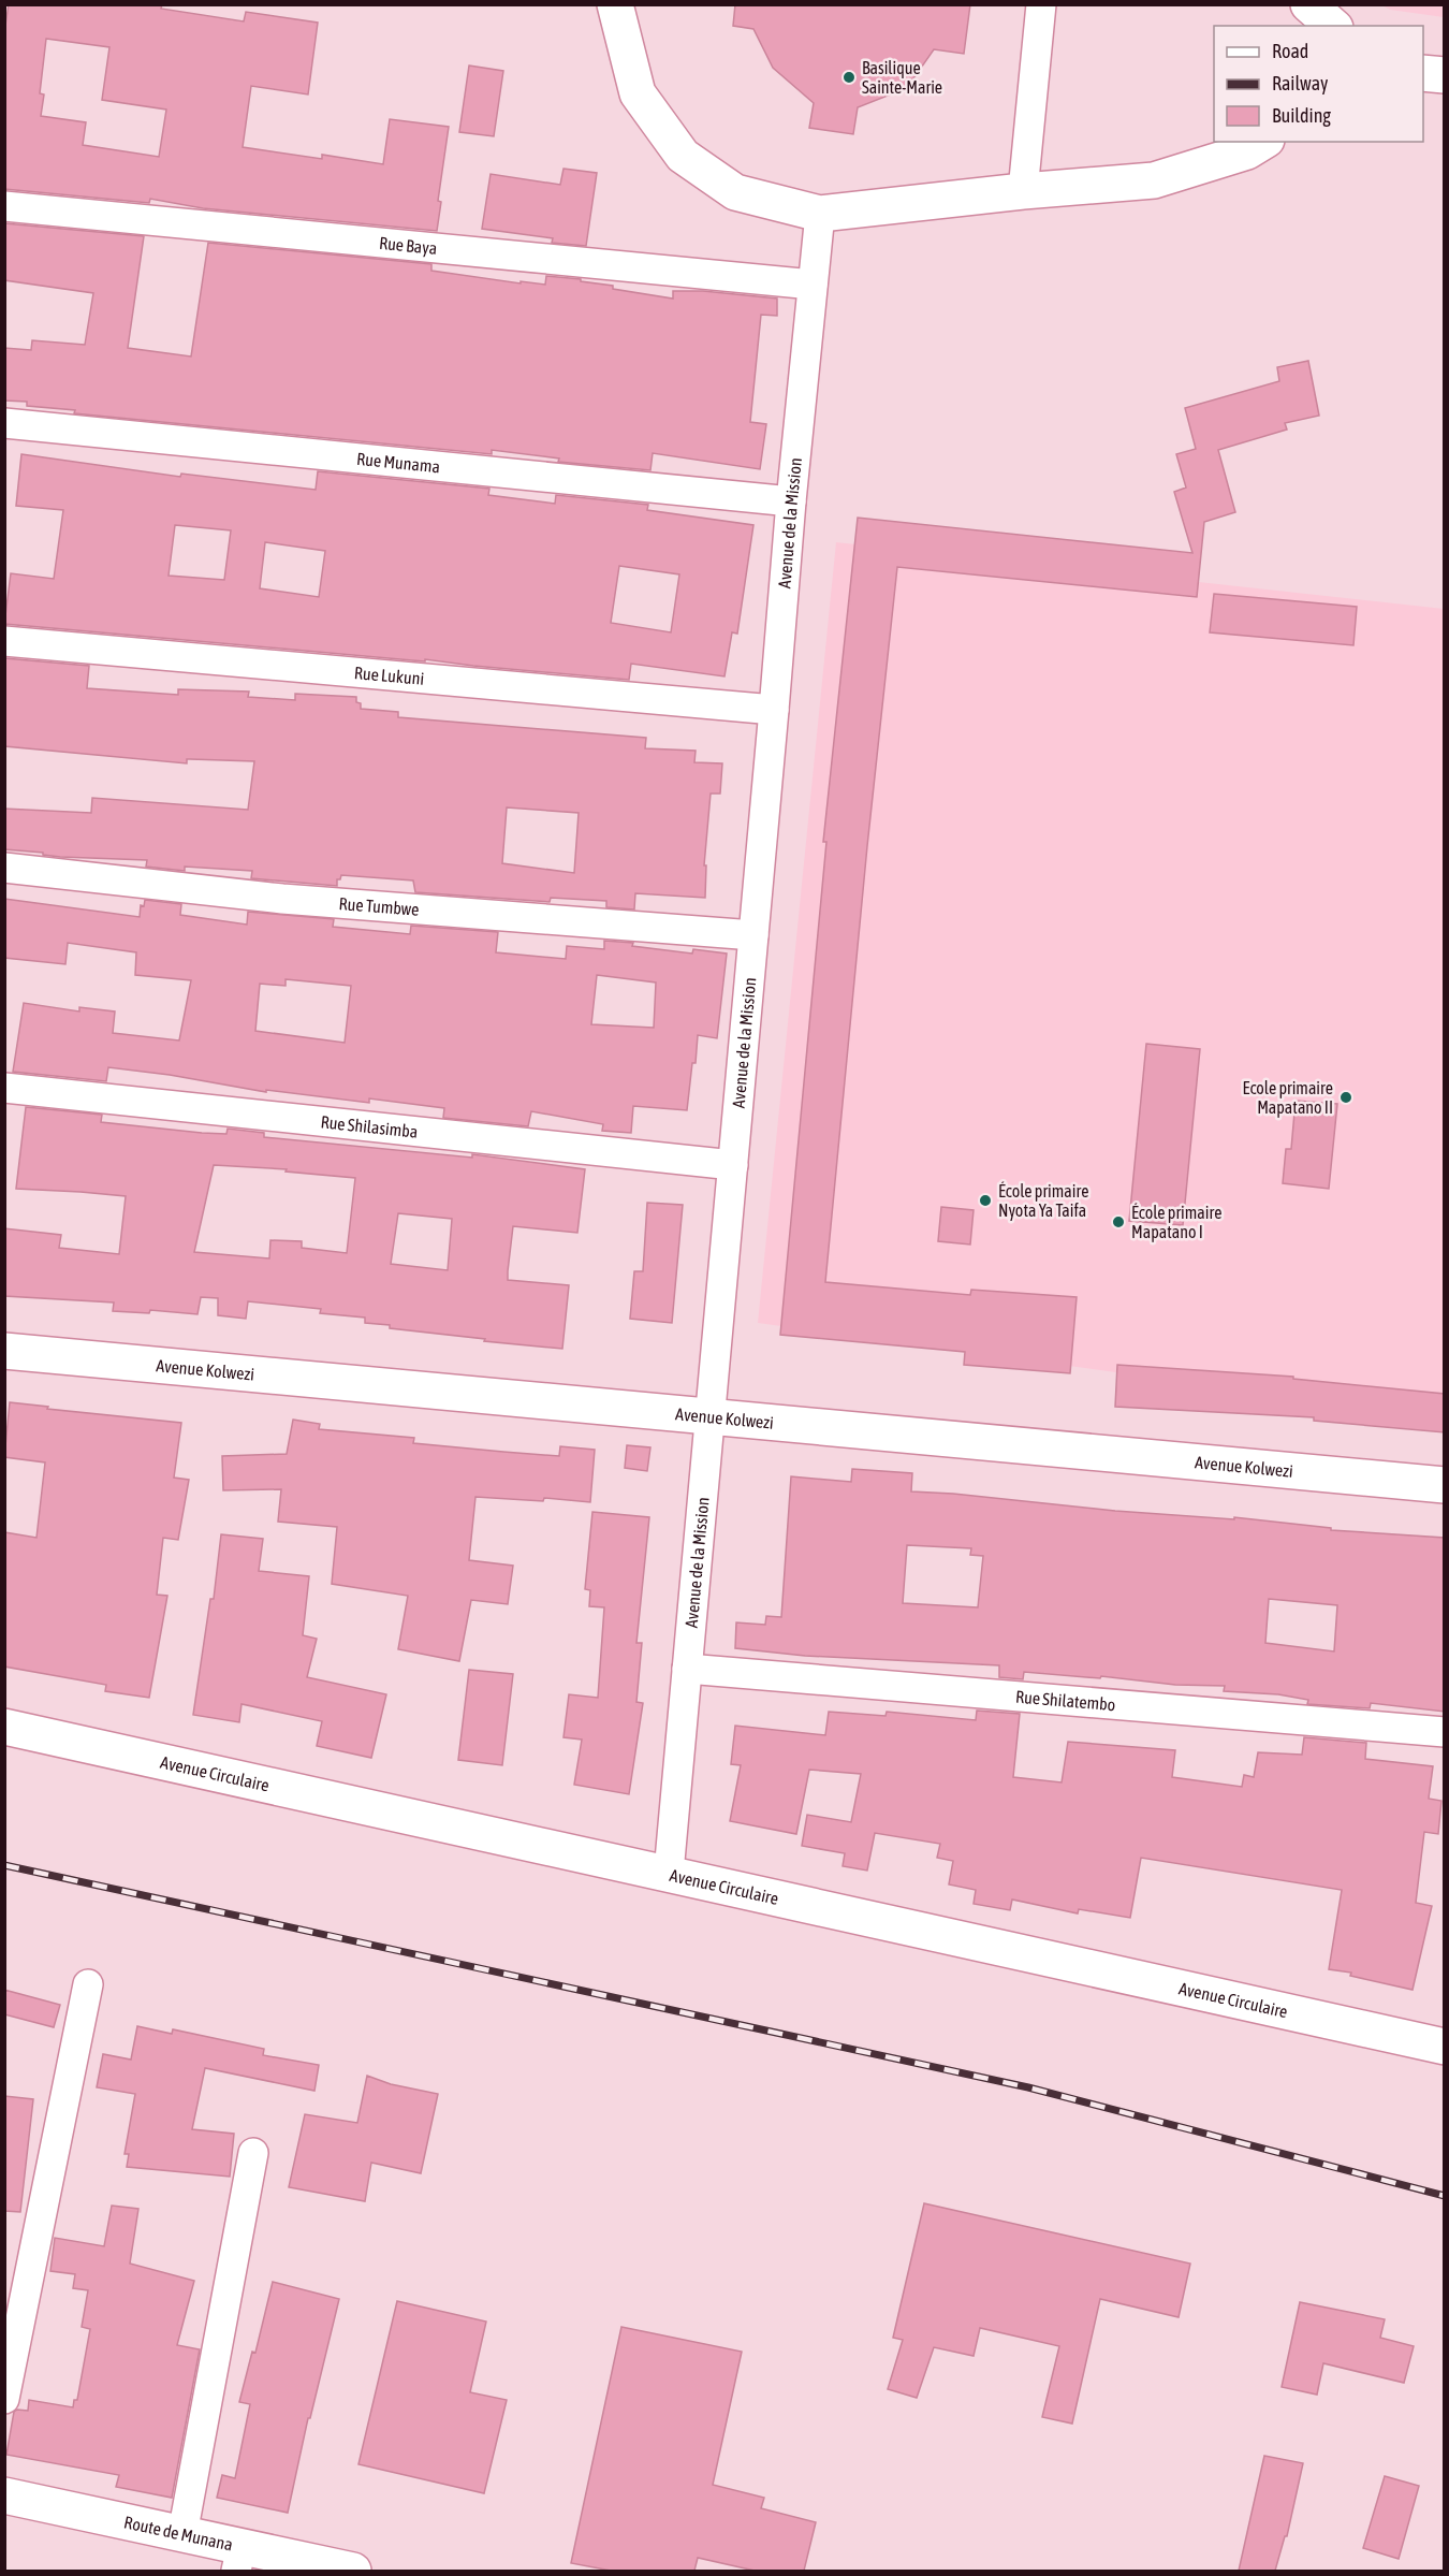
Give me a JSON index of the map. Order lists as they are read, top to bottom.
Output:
{
  "streets": {
    "street": [
      "Rue Baya",
      "Rue Munama",
      "Avenue de la Mission",
      "Rue Lukuni",
      "Rue Tumbwe",
      "Rue Shilasimba",
      "Avenue Kolwezi",
      "Rue Shilatembo",
      "Avenue Circulaire",
      "Route de Munana"
    ]
  },
  "crossings": [
    ["Rue Baya", "Avenue de la Mission"],
    ["Rue Munama", "Avenue de la Mission"],
    ["Avenue de la Mission", "Rue Lukuni"],
    ["Avenue de la Mission", "Rue Tumbwe"],
    ["Avenue de la Mission", "Rue Shilasimba"],
    ["Avenue de la Mission", "Avenue Kolwezi"],
    ["Avenue de la Mission", "Rue Shilatembo"],
    ["Avenue de la Mission", "Avenue Circulaire"]
  ],
  "places": [
    "Basilique Sainte-Marie",
    "Ecole primaire Mapatano II",
    "École primaire Nyota Ya Taifa",
    "École primaire Mapatano I"
  ],
  "legend": ["Road", "Railway", "Building"]
}
